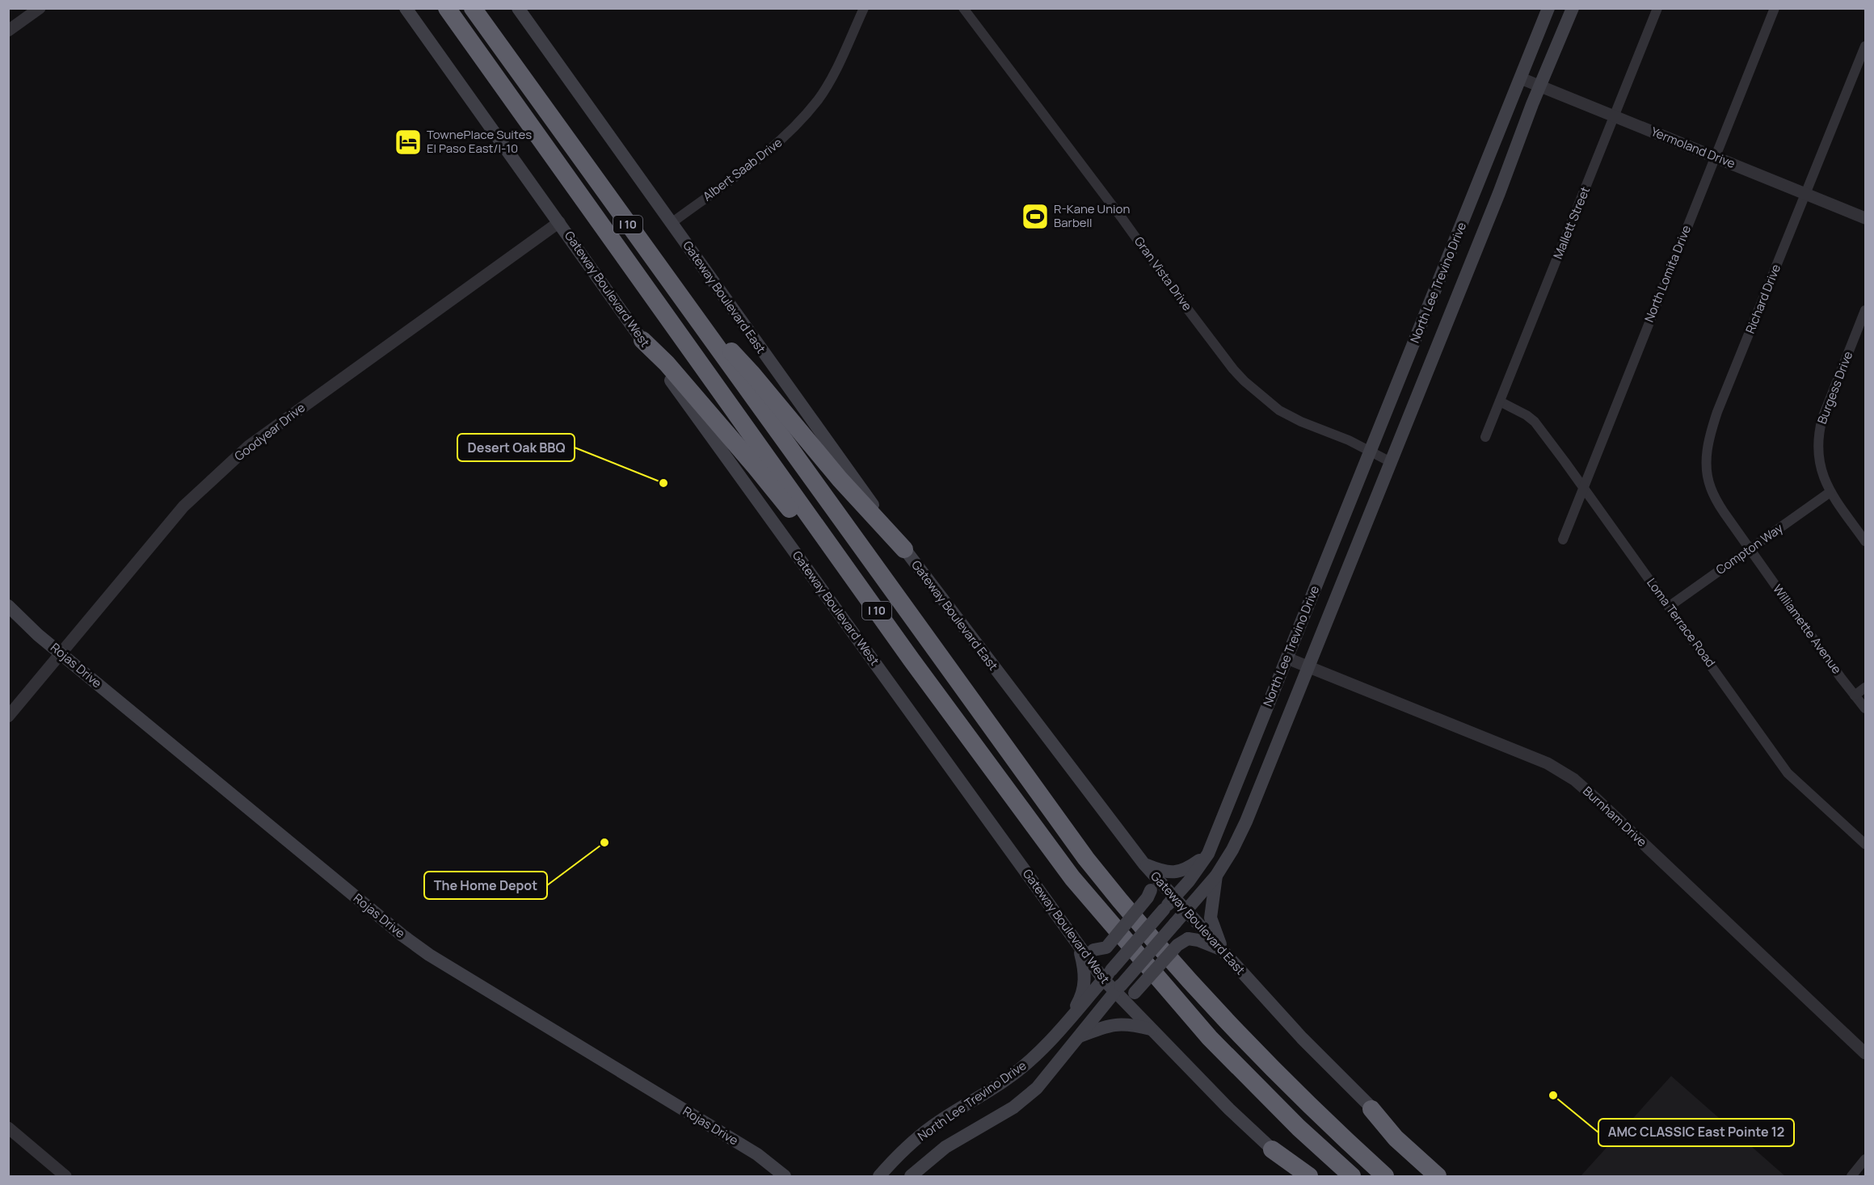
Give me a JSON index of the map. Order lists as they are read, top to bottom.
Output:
{
  "streets": {
    "highway": ["I 10"],
    "main road": [
      "North Lee Trevino Drive",
      "Gateway Boulevard West",
      "Gateway Boulevard East",
      "Rojas Drive"
    ],
    "street": [
      "Yermoland Drive",
      "Albert Saab Drive",
      "Mallett Street",
      "Gran Vista Drive",
      "North Lomita Drive",
      "Richard Drive",
      "Burgess Drive",
      "Goodyear Drive",
      "Compton Way",
      "Loma Terrace Road",
      "Williamette Avenue",
      "Burnham Drive"
    ]
  },
  "crossings": [
    ["Yermoland Drive", "Mallett Street"],
    ["Yermoland Drive", "North Lomita Drive"],
    ["Yermoland Drive", "North Lee Trevino Drive"],
    ["Yermoland Drive", "Richard Drive"],
    ["Albert Saab Drive", "Gateway Boulevard East"],
    ["Mallett Street", "Loma Terrace Road"],
    ["Gran Vista Drive", "North Lee Trevino Drive"],
    ["North Lomita Drive", "Loma Terrace Road"],
    ["North Lee Trevino Drive", "Gateway Boulevard West"],
    ["North Lee Trevino Drive", "Gateway Boulevard East"],
    ["North Lee Trevino Drive", "Burnham Drive"],
    ["Gateway Boulevard West", "Goodyear Drive"],
    ["Richard Drive", "Compton Way"],
    ["Richard Drive", "Williamette Avenue"],
    ["Burgess Drive", "Compton Way"],
    ["Goodyear Drive", "Rojas Drive"],
    ["Compton Way", "Loma Terrace Road"],
    ["Compton Way", "Williamette Avenue"]
  ],
  "places": {
    "hotel": ["TownePlace Suites El Paso East/I-10"],
    "sports": ["R-Kane Union Barbell"],
    "other": ["Desert Oak BBQ", "The Home Depot", "AMC CLASSIC East Pointe 12"]
  }
}
